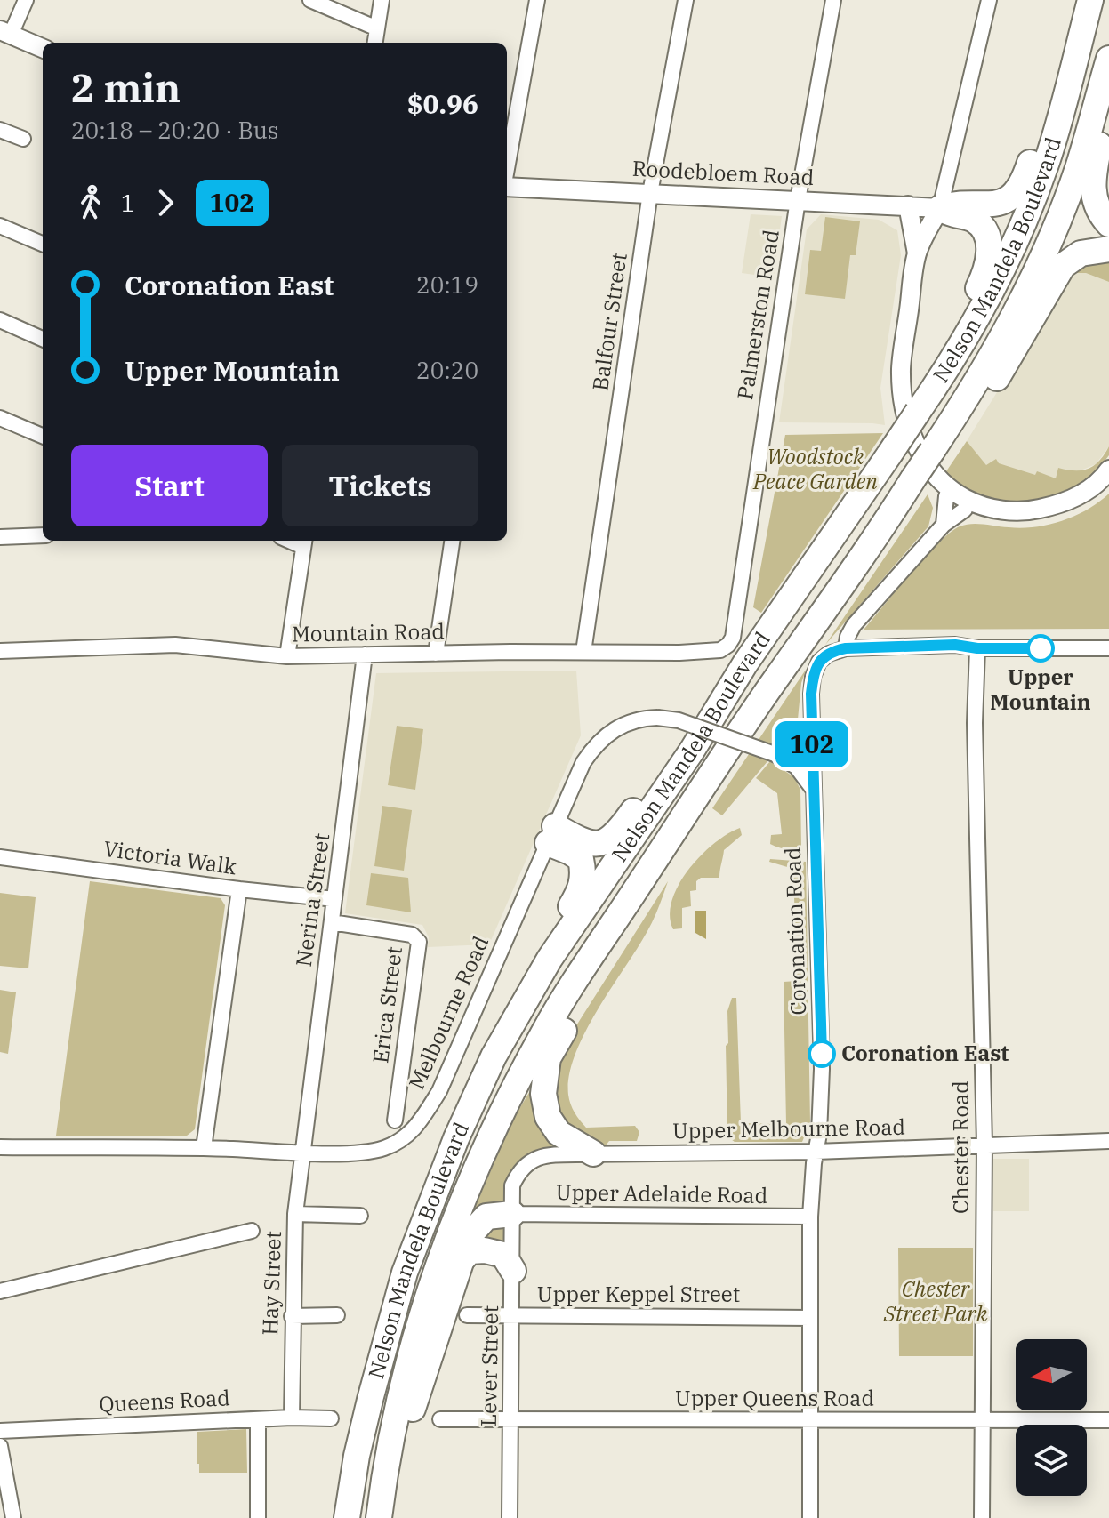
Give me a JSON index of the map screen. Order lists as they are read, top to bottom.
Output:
{
  "streets": {
    "highway": ["Nelson Mandela Boulevard"],
    "street": [
      "Roodebloem Road",
      "Palmerston Road",
      "Balfour Street",
      "Mountain Road",
      "Victoria Walk",
      "Nerina Street",
      "Coronation Road",
      "Erica Street",
      "Melbourne Road",
      "Upper Melbourne Road",
      "Chester Road",
      "Upper Adelaide Road",
      "Hay Street",
      "Upper Keppel Street",
      "Lever Street",
      "Upper Queens Road",
      "Queens Road"
    ]
  },
  "crossings": [
    ["Roodebloem Road", "Palmerston Road"],
    ["Roodebloem Road", "Balfour Street"],
    ["Palmerston Road", "Mountain Road"],
    ["Balfour Street", "Mountain Road"],
    ["Mountain Road", "Nerina Street"],
    ["Victoria Walk", "Nerina Street"],
    ["Nerina Street", "Erica Street"],
    ["Nerina Street", "Melbourne Road"],
    ["Nerina Street", "Hay Street"],
    ["Coronation Road", "Melbourne Road"],
    ["Coronation Road", "Upper Melbourne Road"],
    ["Coronation Road", "Upper Adelaide Road"],
    ["Coronation Road", "Upper Keppel Street"],
    ["Coronation Road", "Upper Queens Road"],
    ["Melbourne Road", "Hay Street"],
    ["Upper Melbourne Road", "Chester Road"],
    ["Upper Melbourne Road", "Upper Adelaide Road"],
    ["Upper Melbourne Road", "Lever Street"],
    ["Chester Road", "Upper Queens Road"],
    ["Upper Adelaide Road", "Lever Street"],
    ["Hay Street", "Queens Road"],
    ["Upper Keppel Street", "Lever Street"],
    ["Lever Street", "Upper Queens Road"]
  ],
  "parks": ["Woodstock Peace Garden", "Chester Street Park"],
  "places": ["Upper Mountain", "Coronation East"],
  "lines": ["bus line 102"],
  "north": "left",
  "page": {
    "on_map": "102",
    "heading": ["2 min", "20:18 – 20:20 · Bus", "$0.96"],
    "legs": ["1", "102"],
    "list": [
      {
        "name": "Coronation East",
        "value": "20:19"
      },
      {
        "name": "Upper Mountain",
        "value": "20:20"
      }
    ],
    "buttons": ["Start", "Tickets"]
  }
}
